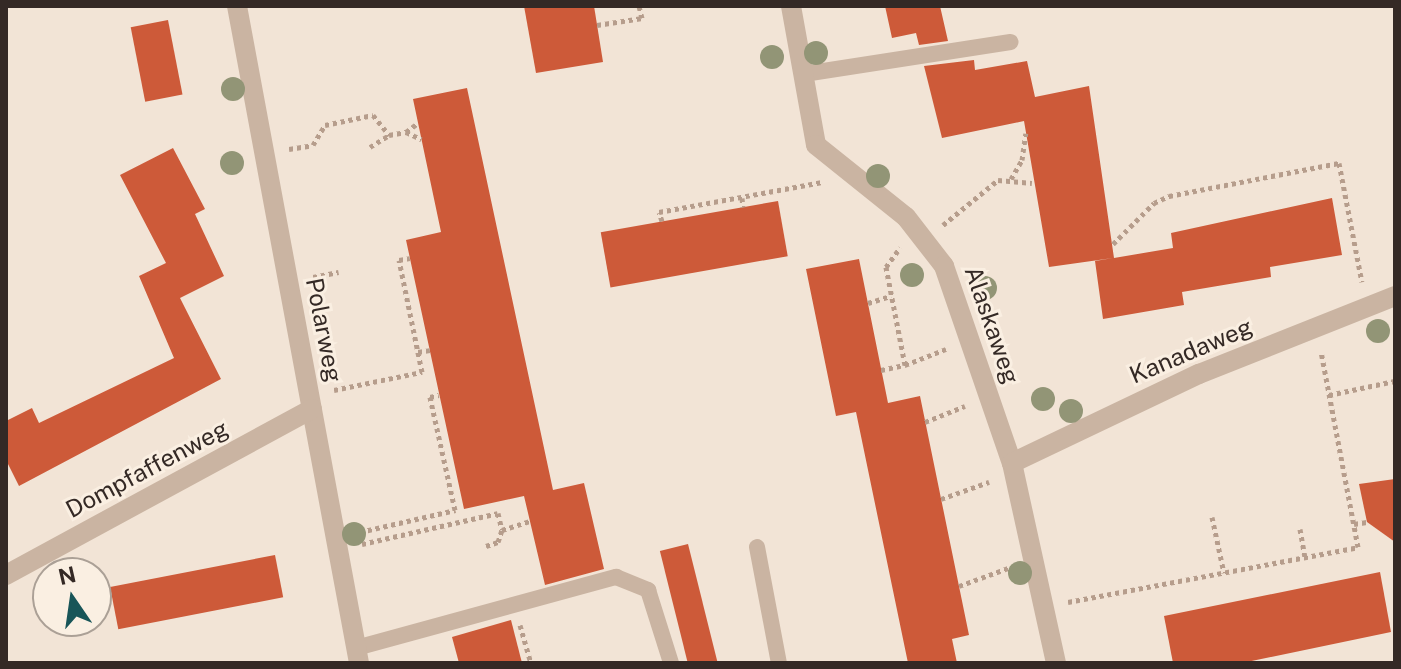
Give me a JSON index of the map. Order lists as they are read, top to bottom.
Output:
{
  "streets": {
    "street": [
      "Alaskaweg",
      "Polarweg",
      "Kanadaweg",
      "Dompfaffenweg"
    ]
  },
  "crossings": [
    ["Alaskaweg", "Kanadaweg"],
    ["Polarweg", "Dompfaffenweg"]
  ],
  "north": "top"
}
